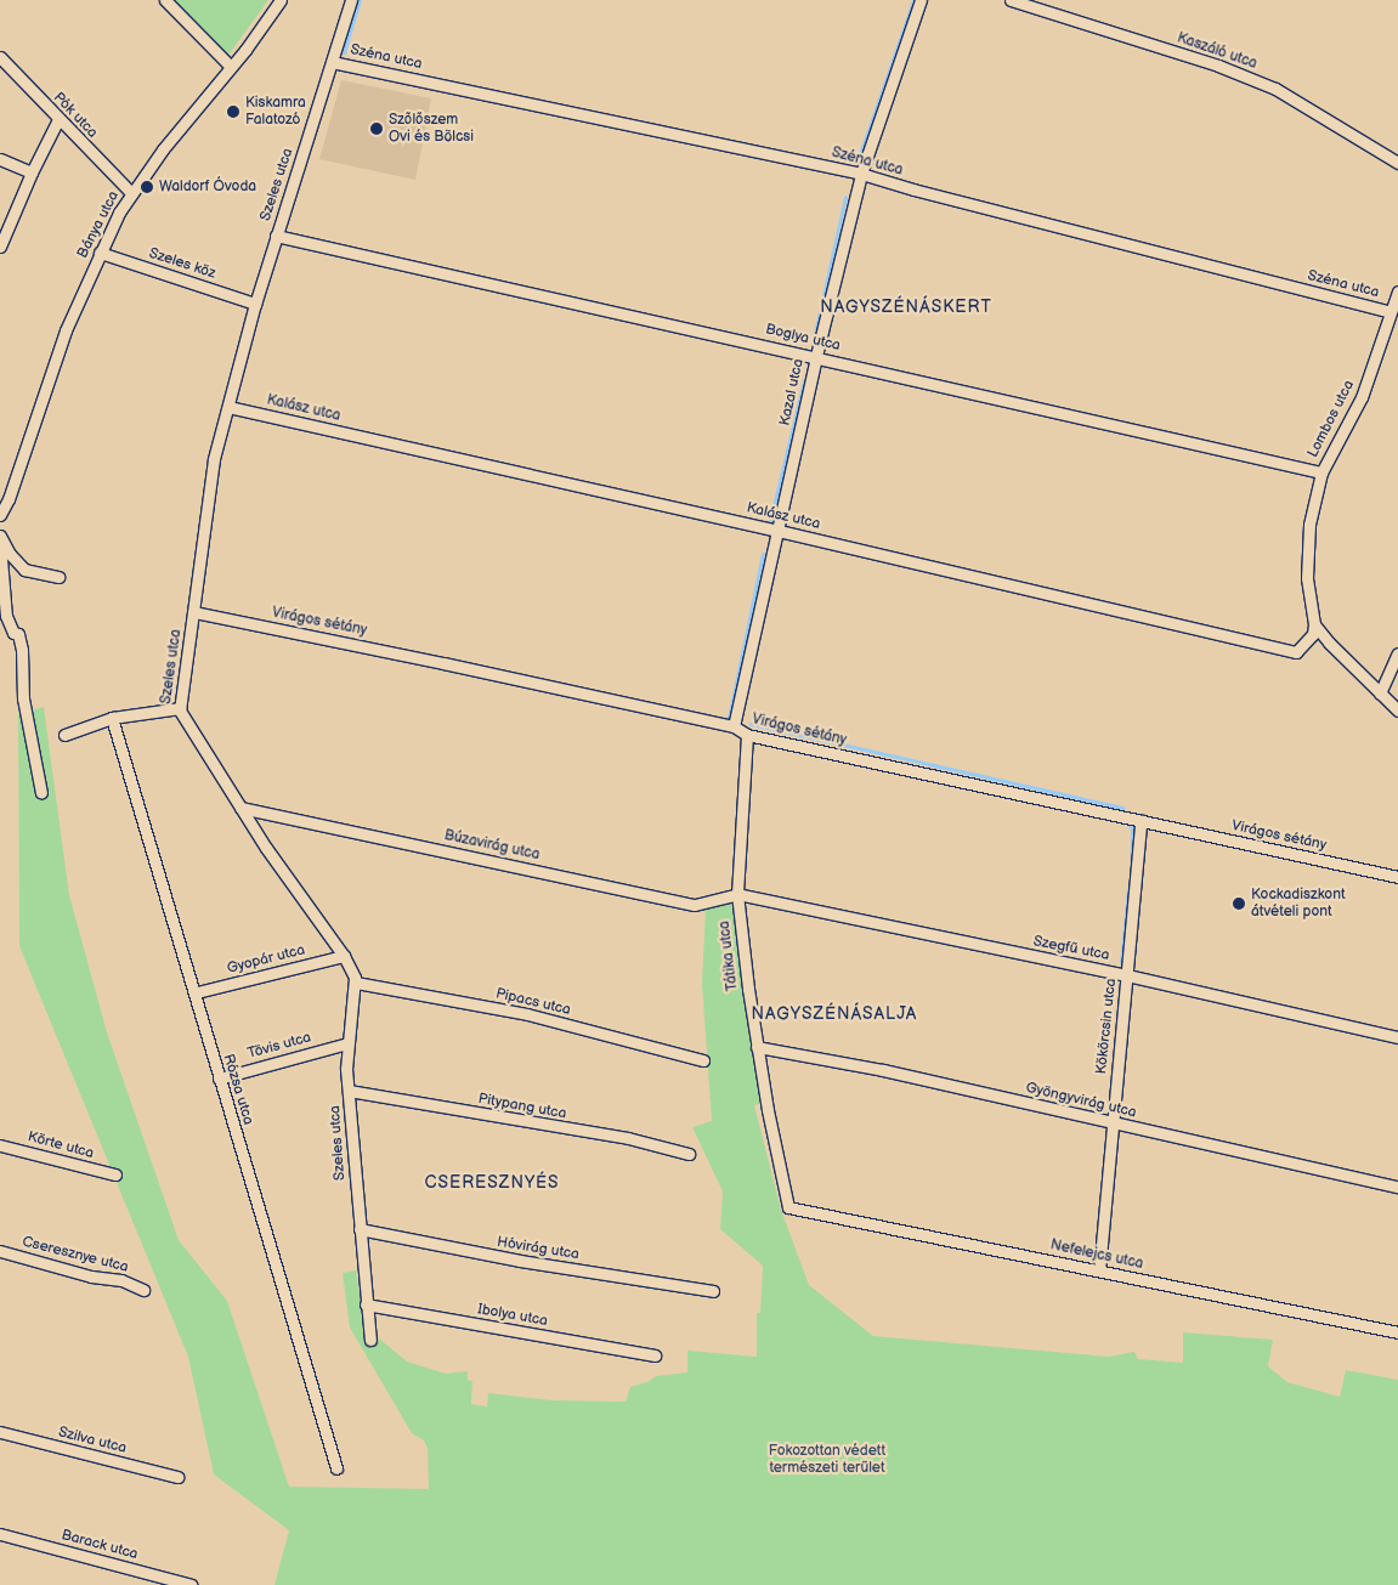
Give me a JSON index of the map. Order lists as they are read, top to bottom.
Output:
{
  "streets": {
    "street": [
      "Kaszáló utca",
      "Széna utca",
      "Pók utca",
      "Szeles utca",
      "Bánya utca",
      "Szeles köz",
      "Boglya utca",
      "Kazal utca",
      "Kalász utca",
      "Lombos utca",
      "Virágos sétány",
      "Búzavirág utca",
      "Szegfű utca",
      "Tátika utca",
      "Gyopár utca",
      "Pipacs utca",
      "Kökörcsin utca",
      "Tövis utca",
      "Rózsa utca",
      "Gyöngyvirág utca",
      "Pitypang utca",
      "Körte utca",
      "Hóvirág utca",
      "Cseresznye utca",
      "Nefelejcs utca",
      "Ibolya utca",
      "Szilva utca",
      "Barack utca"
    ]
  },
  "crossings": [
    ["Széna utca", "Szeles utca"],
    ["Széna utca", "Kazal utca"],
    ["Széna utca", "Lombos utca"],
    ["Pók utca", "Bánya utca"],
    ["Szeles utca", "Szeles köz"],
    ["Szeles utca", "Boglya utca"],
    ["Szeles utca", "Kalász utca"],
    ["Szeles utca", "Virágos sétány"],
    ["Szeles utca", "Búzavirág utca"],
    ["Szeles utca", "Gyopár utca"],
    ["Szeles utca", "Pipacs utca"],
    ["Szeles utca", "Tövis utca"],
    ["Szeles utca", "Pitypang utca"],
    ["Szeles utca", "Hóvirág utca"],
    ["Szeles utca", "Ibolya utca"],
    ["Bánya utca", "Szeles köz"],
    ["Boglya utca", "Kazal utca"],
    ["Boglya utca", "Lombos utca"],
    ["Kazal utca", "Kalász utca"],
    ["Kazal utca", "Virágos sétány"],
    ["Kalász utca", "Lombos utca"],
    ["Virágos sétány", "Tátika utca"],
    ["Virágos sétány", "Kökörcsin utca"],
    ["Búzavirág utca", "Szegfű utca"],
    ["Búzavirág utca", "Tátika utca"],
    ["Szegfű utca", "Tátika utca"],
    ["Szegfű utca", "Kökörcsin utca"],
    ["Tátika utca", "Gyöngyvirág utca"],
    ["Tátika utca", "Nefelejcs utca"],
    ["Gyopár utca", "Rózsa utca"],
    ["Kökörcsin utca", "Gyöngyvirág utca"],
    ["Kökörcsin utca", "Nefelejcs utca"],
    ["Tövis utca", "Rózsa utca"]
  ],
  "districts": ["NAGYSZÉNÁSKERT", "NAGYSZÉNÁSALJA", "CSERESZNYÉS"],
  "parks": ["Fokozottan védett természeti terület"],
  "places": [
    "Kiskamra Falatozó",
    "Szőlőszem Ovi és Bölcsi",
    "Waldorf Óvoda",
    "Kockadiszkont átvételi pont"
  ]
}
